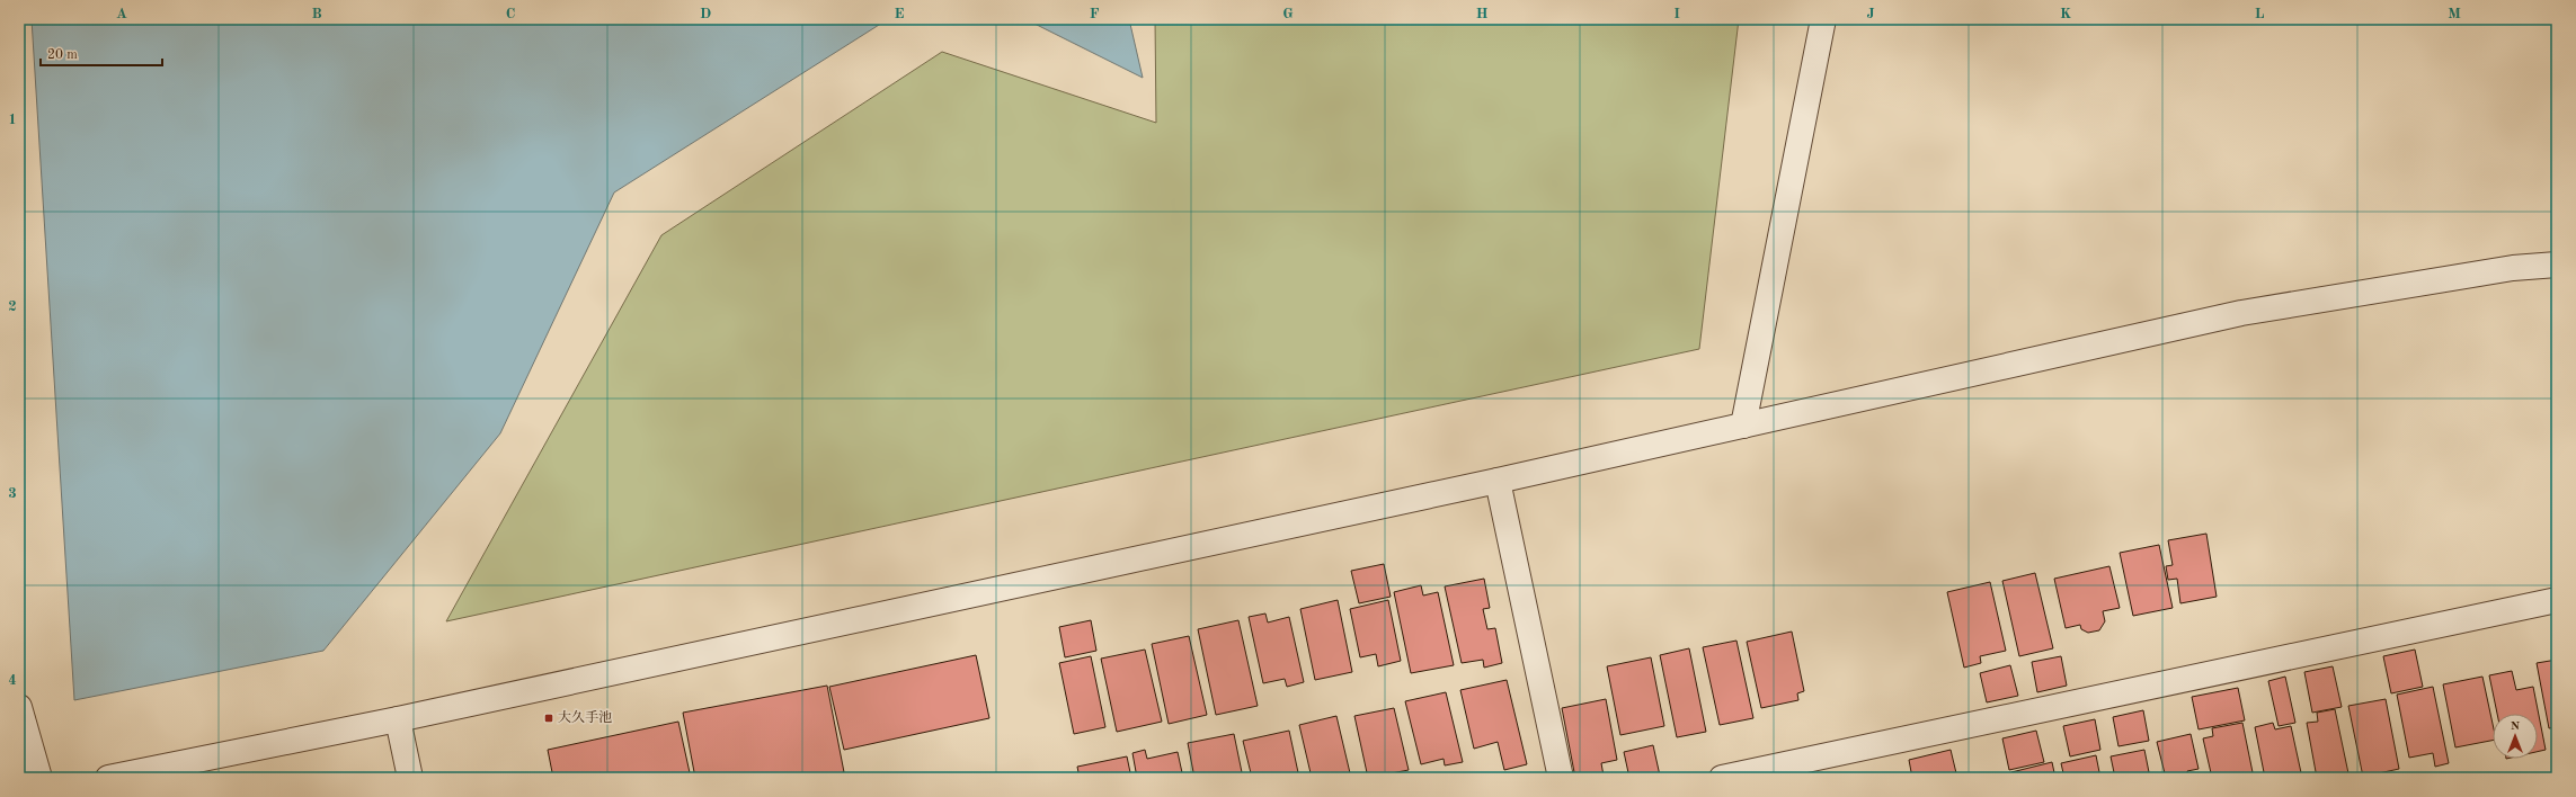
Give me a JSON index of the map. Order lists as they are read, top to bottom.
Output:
{
  "places": {
    "transit": ["大久手池"]
  },
  "scale_bar": "20 m",
  "north": "top",
  "grid": {
    "columns": [
      "A",
      "B",
      "C",
      "D",
      "E",
      "F",
      "G",
      "H",
      "I",
      "J",
      "K",
      "L",
      "M"
    ],
    "rows": [
      "1",
      "2",
      "3",
      "4"
    ]
  }
}
